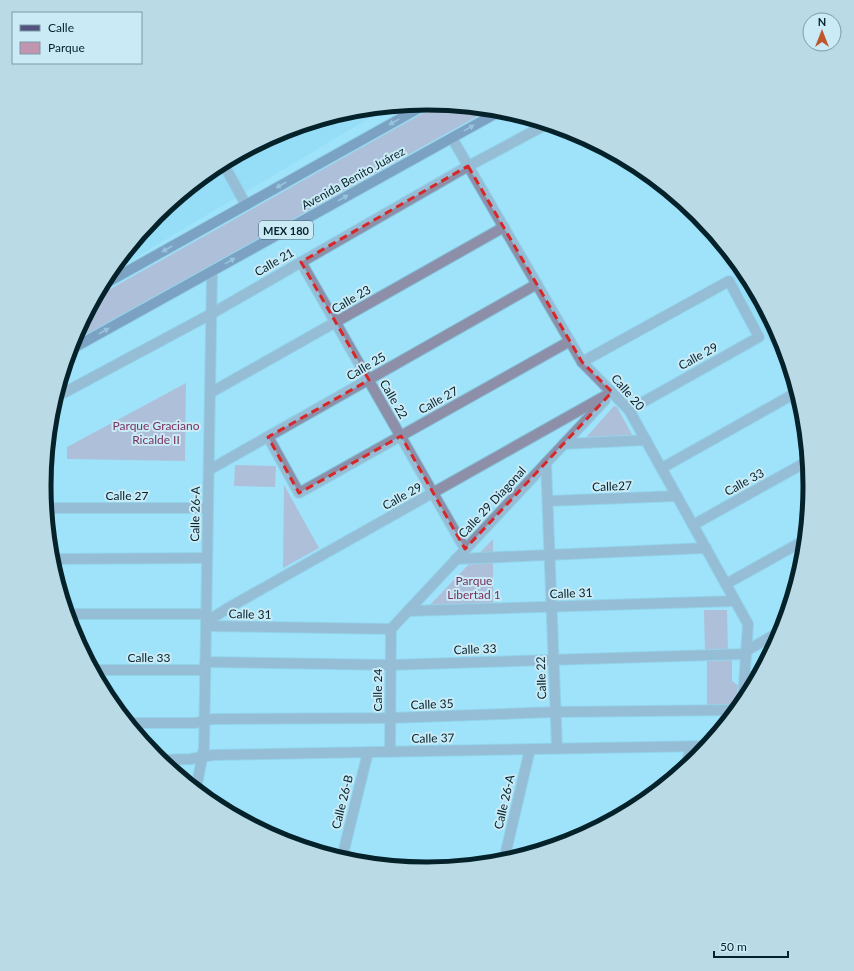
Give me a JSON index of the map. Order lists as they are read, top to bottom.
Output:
{
  "streets": {
    "main road": ["Avenida Benito Juárez", "MEX 180"],
    "street": [
      "Calle 21",
      "Calle 23",
      "Calle 29",
      "Calle 25",
      "Calle 20",
      "Calle 22",
      "Calle 27",
      "Calle 33",
      "Calle27",
      "Calle 29 Diagonal",
      "Calle 26-A",
      "Calle 31",
      "Calle 24",
      "Calle 35",
      "Calle 37",
      "Calle 26-B"
    ]
  },
  "crossings": [
    ["Avenida Benito Juárez", "Calle 20"],
    ["Avenida Benito Juárez", "Calle 26-A"],
    ["Calle 21", "Calle 20"],
    ["Calle 21", "Calle 22"],
    ["Calle 21", "Calle 26-A"],
    ["Calle 23", "Calle 20"],
    ["Calle 23", "Calle 22"],
    ["Calle 23", "Calle 26-A"],
    ["Calle 29", "Calle 20"],
    ["Calle 29", "Calle 22"],
    ["Calle 29", "Calle 29 Diagonal"],
    ["Calle 29", "Calle 26-A"],
    ["Calle 29", "Calle 31"],
    ["Calle 25", "Calle 20"],
    ["Calle 25", "Calle 22"],
    ["Calle 25", "Calle 27"],
    ["Calle 25", "Calle 26-A"],
    ["Calle 20", "Calle 27"],
    ["Calle 20", "Calle 33"],
    ["Calle 20", "Calle27"],
    ["Calle 20", "Calle 29 Diagonal"],
    ["Calle 20", "Calle 31"],
    ["Calle 22", "Calle 27"],
    ["Calle 22", "Calle 33"],
    ["Calle 22", "Calle27"],
    ["Calle 22", "Calle 29 Diagonal"],
    ["Calle 22", "Calle 31"],
    ["Calle 22", "Calle 35"],
    ["Calle 22", "Calle 37"],
    ["Calle 27", "Calle 26-A"],
    ["Calle 33", "Calle 26-A"],
    ["Calle 33", "Calle 24"],
    ["Calle 29 Diagonal", "Calle 31"],
    ["Calle 29 Diagonal", "Calle 24"],
    ["Calle 26-A", "Calle 31"],
    ["Calle 26-A", "Calle 35"],
    ["Calle 26-A", "Calle 37"],
    ["Calle 31", "Calle 24"],
    ["Calle 24", "Calle 35"],
    ["Calle 24", "Calle 37"],
    ["Calle 37", "Calle 26-B"]
  ],
  "parks": ["Parque Graciano Ricalde II", "Parque Libertad 1"],
  "legend": ["Calle", "Parque"],
  "scale_bar": "50 m",
  "north": "top"
}
